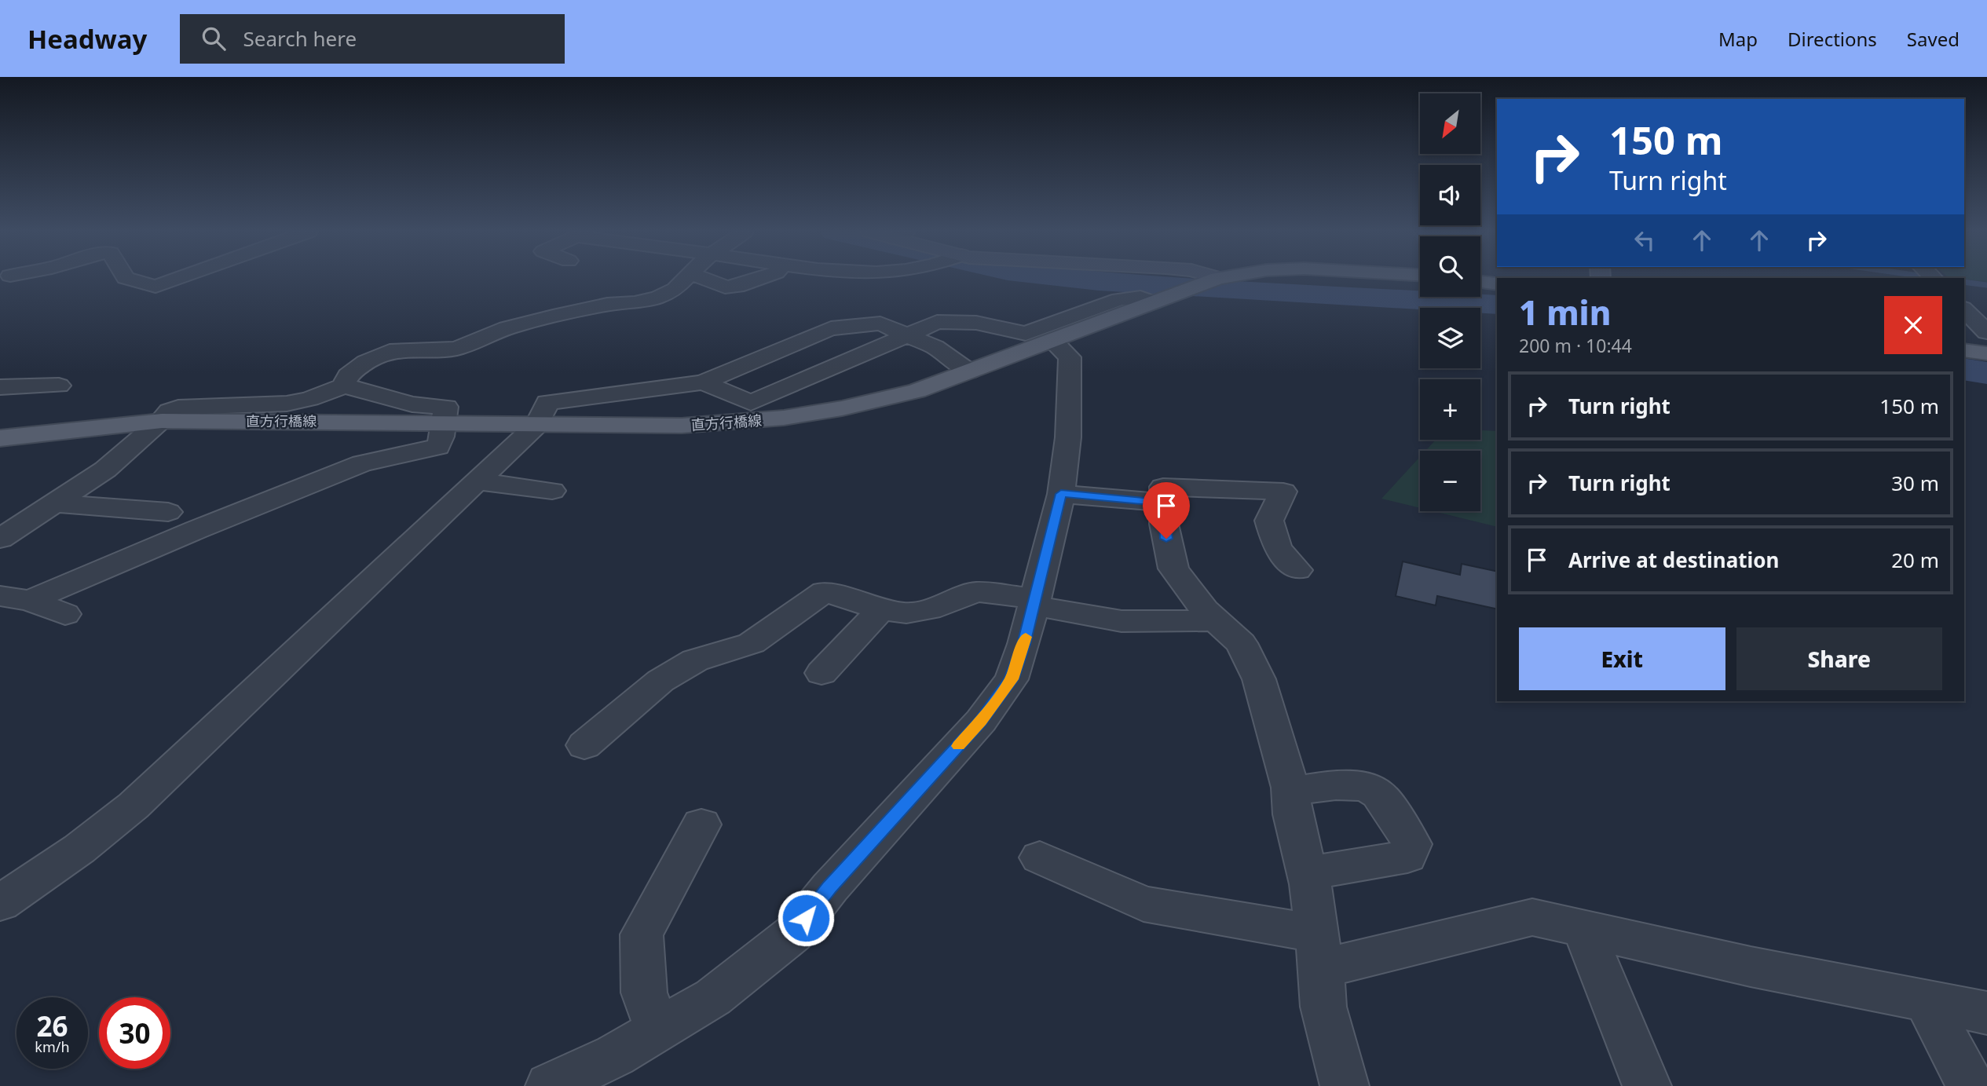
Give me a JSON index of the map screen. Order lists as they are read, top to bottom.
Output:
{
  "streets": {
    "main road": ["直方行橋線"]
  },
  "north": "bottom left",
  "page": {
    "header": "Headway",
    "search": "Search here",
    "nav": ["Map", "Directions", "Saved"],
    "map_buttons": ["+", "−"],
    "turn": ["150 m", "Turn right"],
    "heading": ["1 min", "200 m · 10:44"],
    "list": [
      {
        "name": "Turn right",
        "value": "150 m"
      },
      {
        "name": "Turn right",
        "value": "30 m"
      },
      {
        "name": "Arrive at destination",
        "value": "20 m"
      }
    ],
    "buttons": ["Exit", "Share"],
    "speed": "26 km/h",
    "limit": "30"
  }
}
